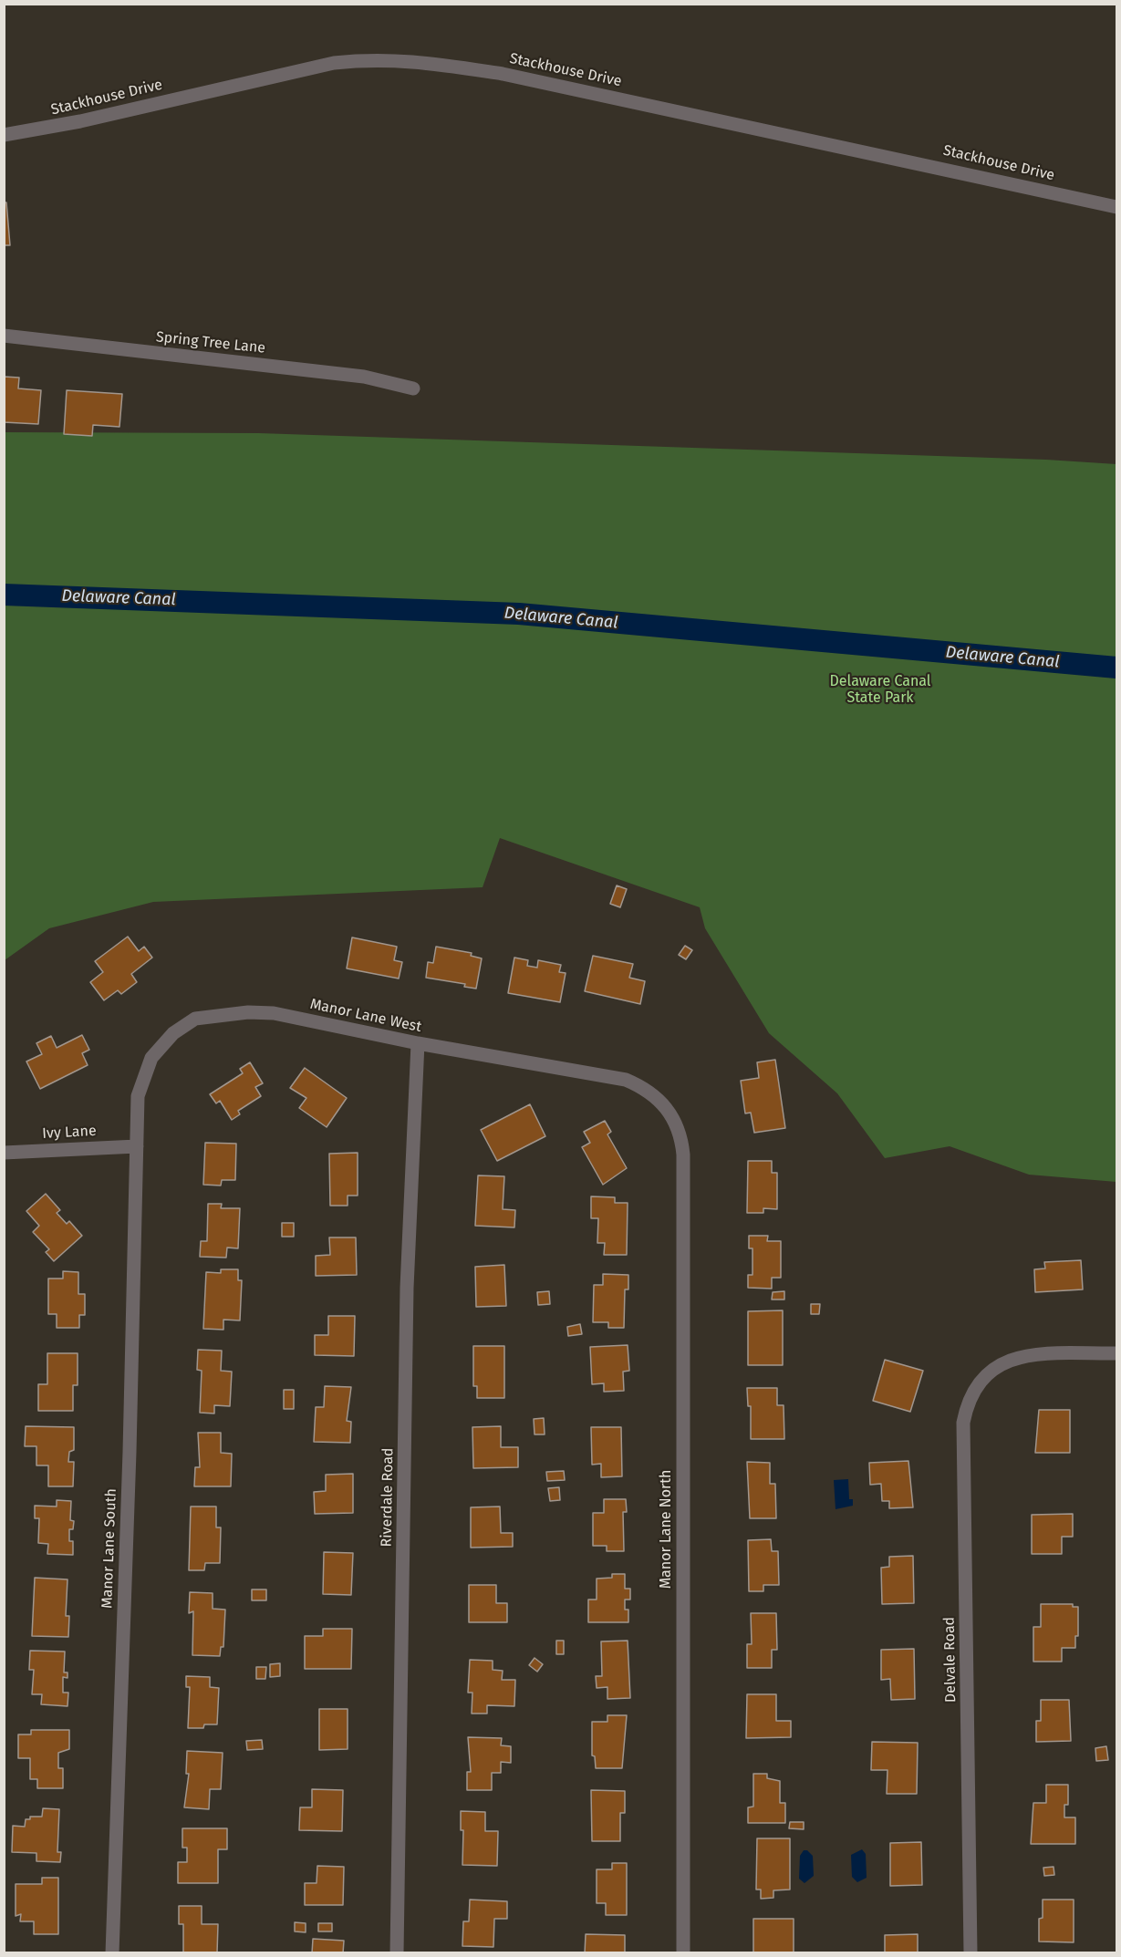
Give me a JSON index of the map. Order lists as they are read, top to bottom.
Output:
{
  "streets": {
    "street": [
      "Stackhouse Drive",
      "Spring Tree Lane",
      "Manor Lane West",
      "Ivy Lane",
      "Riverdale Road",
      "Manor Lane North",
      "Manor Lane South",
      "Delvale Road"
    ]
  },
  "crossings": [
    ["Manor Lane West", "Ivy Lane"],
    ["Manor Lane West", "Riverdale Road"],
    ["Manor Lane West", "Manor Lane North"],
    ["Manor Lane West", "Manor Lane South"],
    ["Ivy Lane", "Manor Lane South"]
  ],
  "water": ["Delaware Canal"],
  "parks": ["Delaware Canal State Park"]
}
